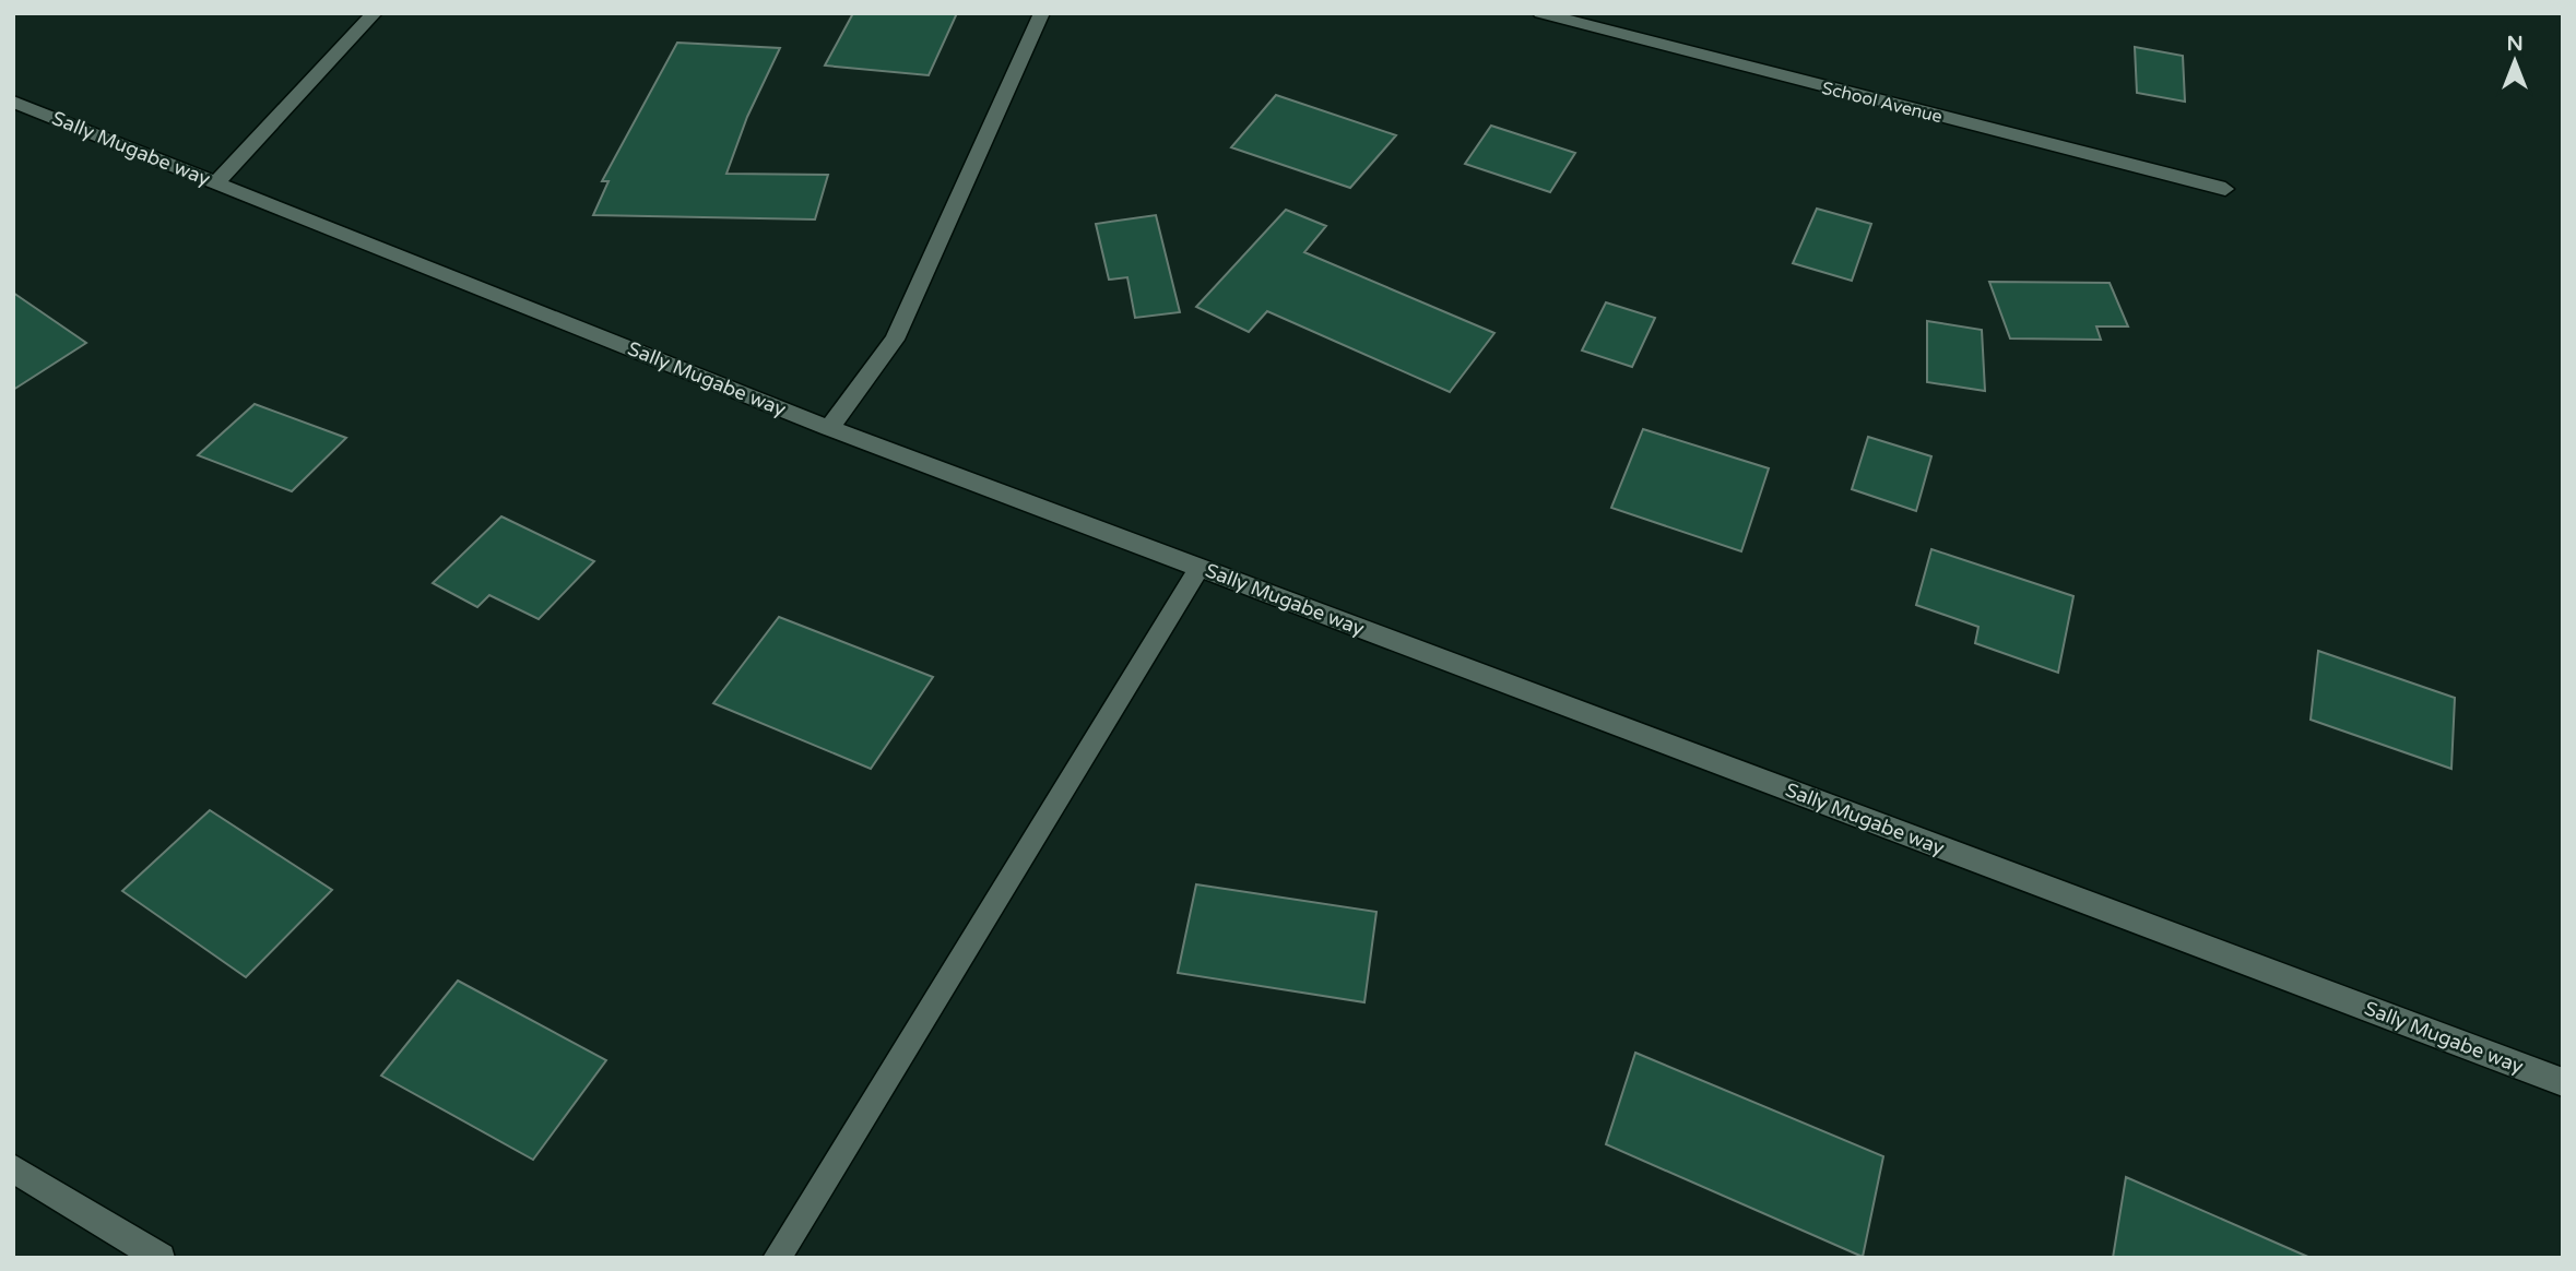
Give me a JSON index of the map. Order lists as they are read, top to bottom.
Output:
{
  "streets": {
    "street": ["School Avenue", "Sally Mugabe way"]
  },
  "north": "top"
}
